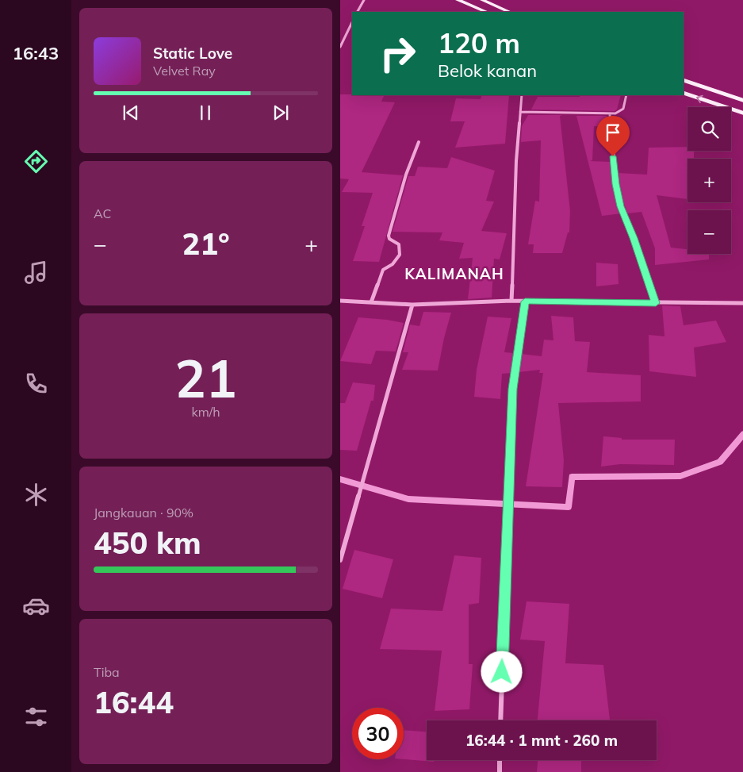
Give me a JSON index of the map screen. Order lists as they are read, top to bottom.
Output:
{
  "districts": ["KALIMANAH"],
  "page": {
    "tabs": "16:43",
    "turn": ["120 m", "Belok kanan"],
    "song": ["Static Love", "Velvet Ray"],
    "map_buttons": ["+", "−"],
    "tile": [
      "AC",
      ["21", "km/h"],
      ["Jangkauan · 90%", "450 km"],
      ["Tiba", "16:44"]
    ],
    "heat": ["−", "21°", "+"],
    "limit": "30",
    "trip": "16:44 · 1 mnt · 260 m"
  }
}
